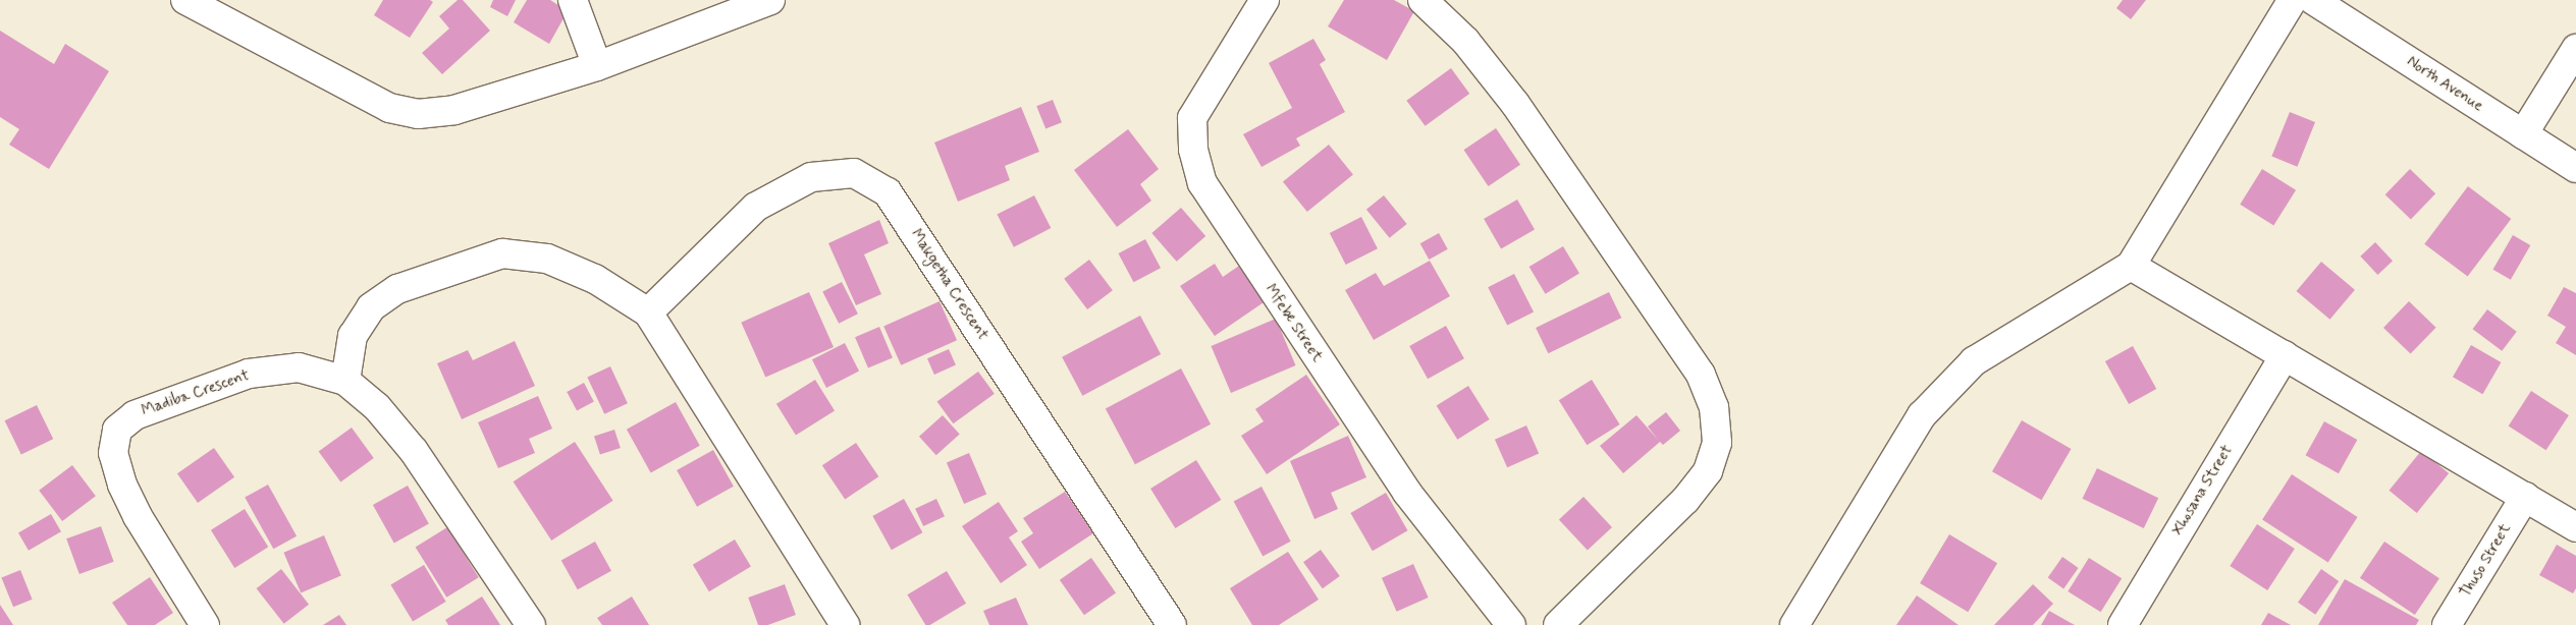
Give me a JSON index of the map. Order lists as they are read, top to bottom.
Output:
{
  "streets": {
    "street": [
      "North Avenue",
      "Makgetha Crescent",
      "Mfebe Street",
      "Madiba Crescent",
      "Xhosana Street",
      "Thuso Street"
    ]
  }
}
